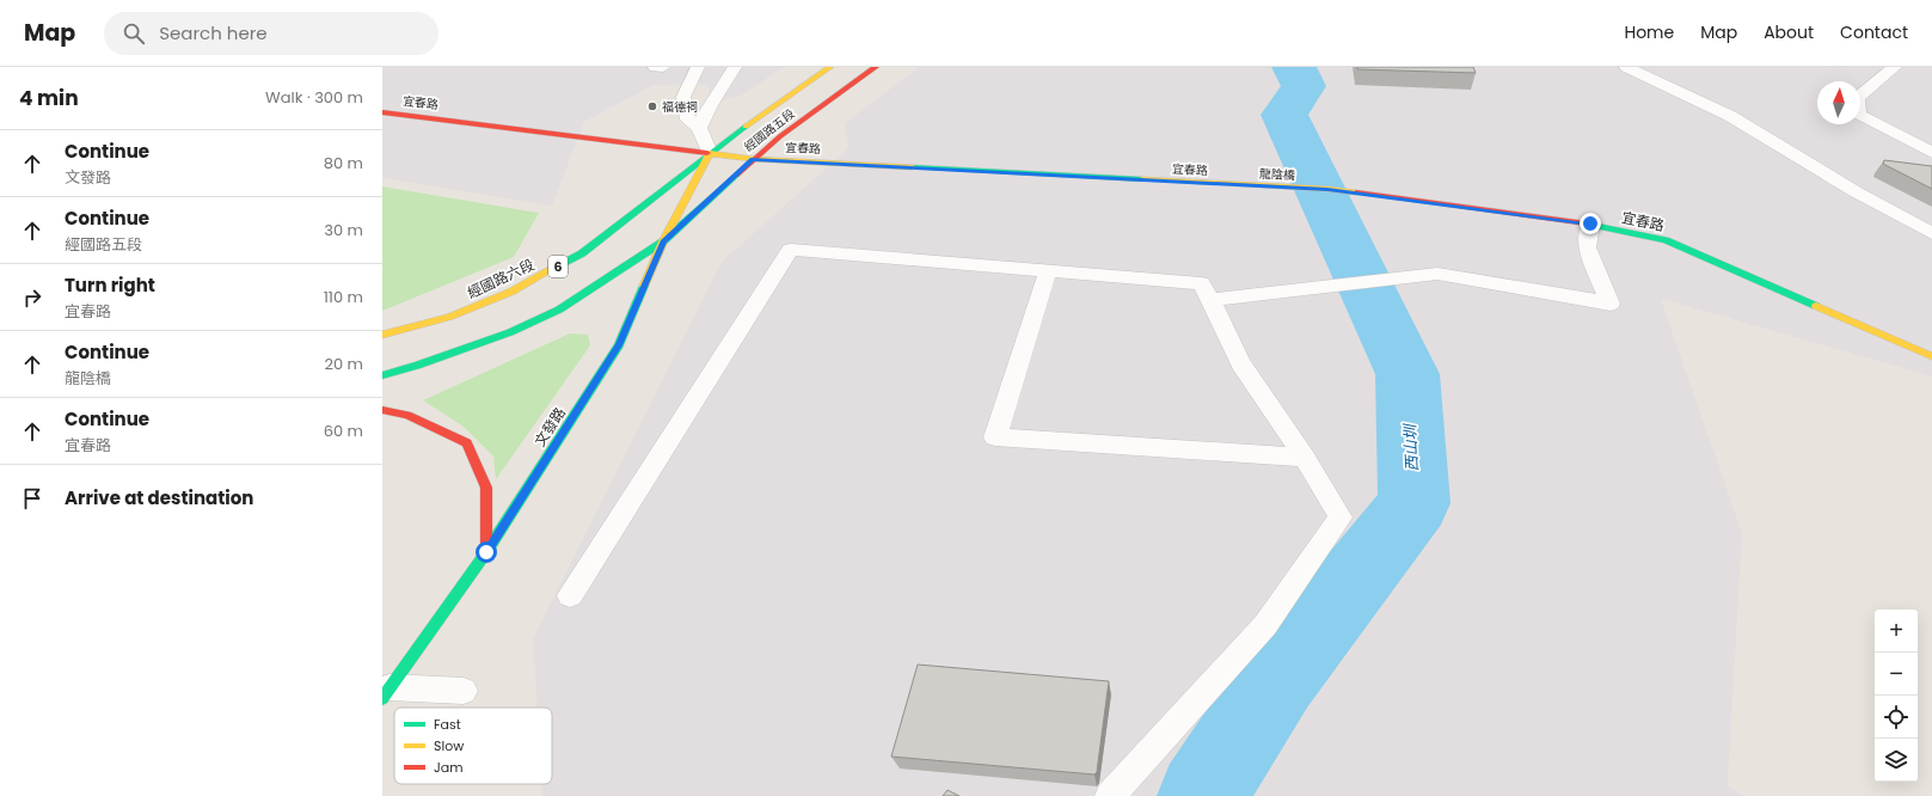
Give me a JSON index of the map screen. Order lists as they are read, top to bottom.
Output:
{
  "streets": {
    "street": [
      "宜春路",
      "經國路五段",
      "龍陰橋",
      "6",
      "經國路六段",
      "文發路"
    ]
  },
  "crossings": [
    ["宜春路", "經國路五段"],
    ["宜春路", "龍陰橋"],
    ["宜春路", "經國路六段"],
    ["宜春路", "文發路"],
    ["經國路五段", "經國路六段"],
    ["經國路五段", "文發路"],
    ["經國路六段", "文發路"]
  ],
  "water": ["西山圳"],
  "places": ["福德祠"],
  "legend": ["Fast", "Slow", "Jam"],
  "north": "top",
  "page": {
    "header": "Map",
    "search": "Search here",
    "nav": [
      "Home",
      "Map",
      "About",
      "Contact"
    ],
    "heading": ["4 min", "Walk · 300 m"],
    "list": [
      ["Continue", "文發路", "80 m"],
      ["Continue", "經國路五段", "30 m"],
      ["Turn right", "宜春路", "110 m"],
      ["Continue", "龍陰橋", "20 m"],
      ["Continue", "宜春路", "60 m"],
      "Arrive at destination"
    ],
    "map_buttons": ["+", "−"]
  }
}
